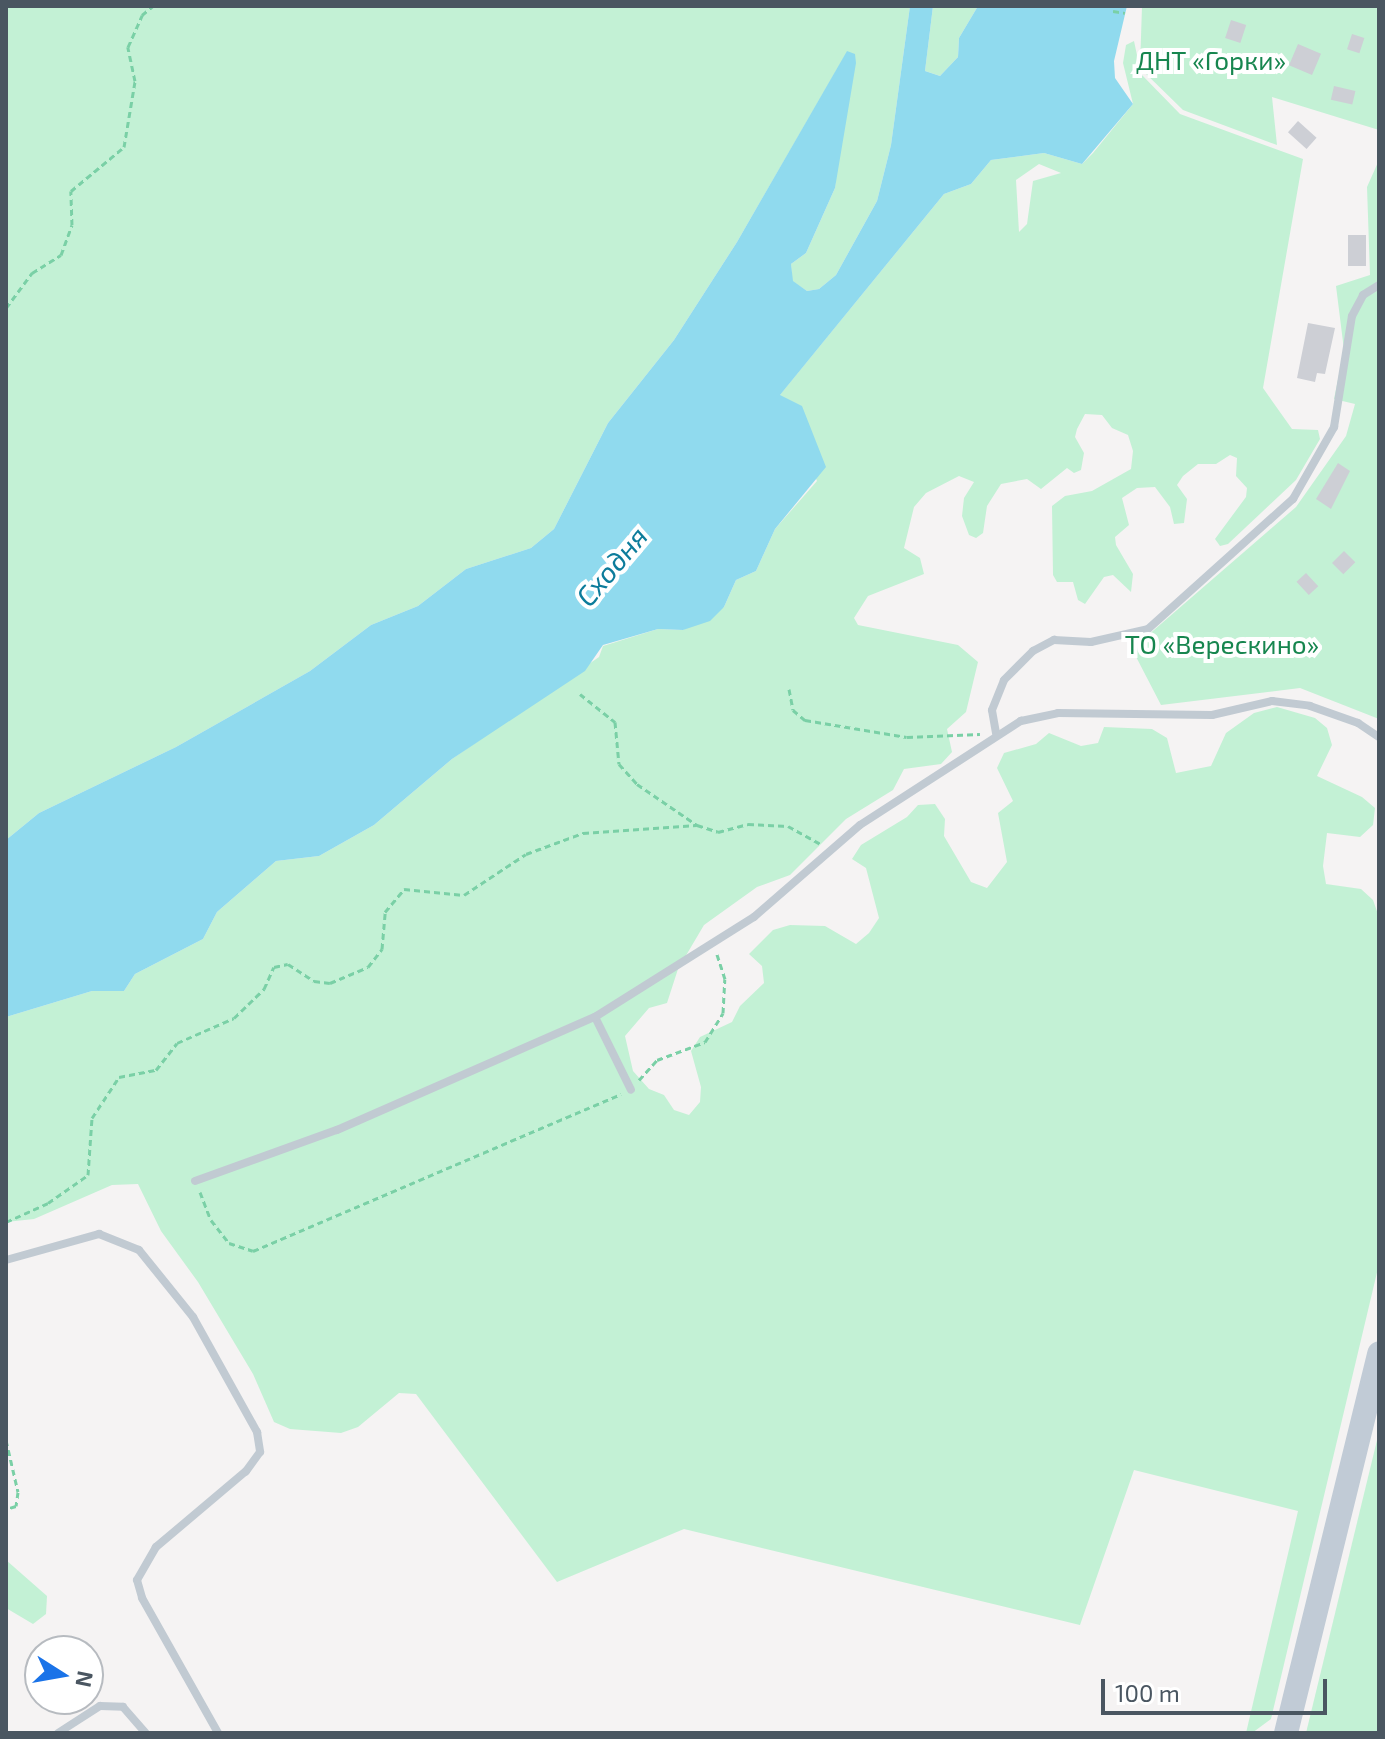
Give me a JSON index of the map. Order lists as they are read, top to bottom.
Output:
{
  "water": ["Сходня"],
  "parks": ["ДНТ «Горки»", "ТО «Верескино»"],
  "scale_bar": "100 m",
  "north": "right"
}
